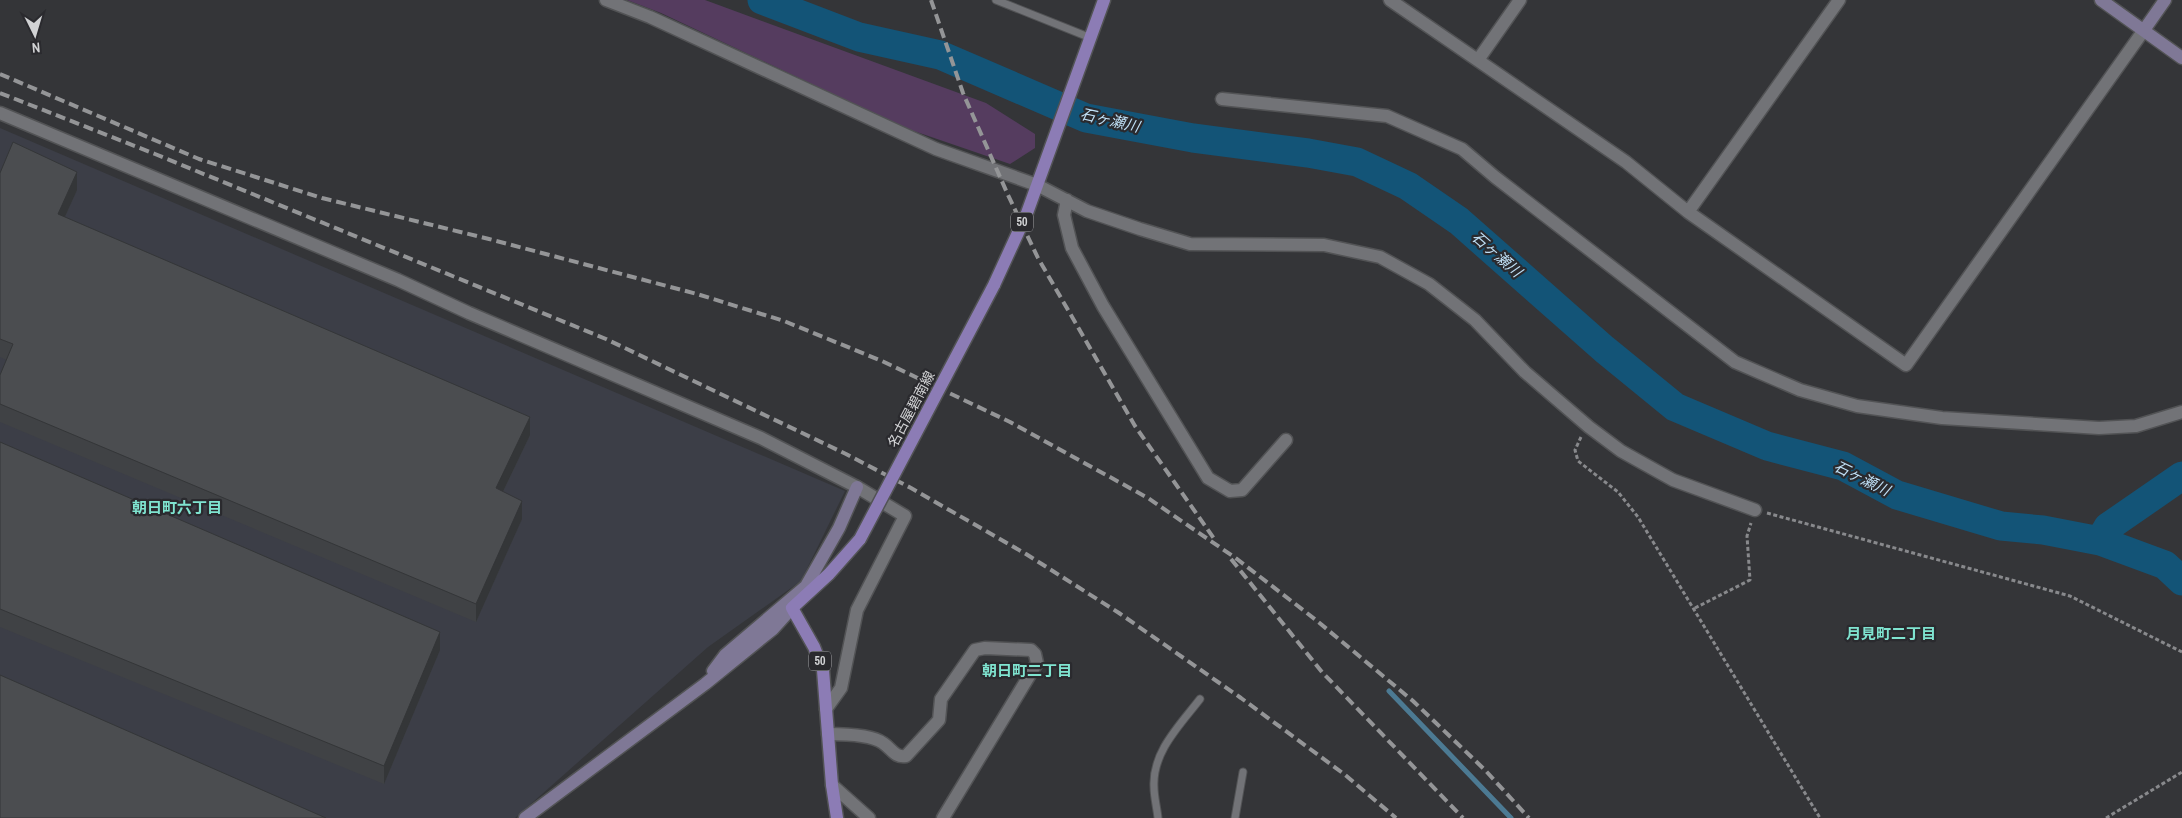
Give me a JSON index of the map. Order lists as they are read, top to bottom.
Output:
{
  "streets": {
    "main road": ["50", "名古屋碧南線"]
  },
  "crossings": [
    ["50", "名古屋碧南線"]
  ],
  "districts": ["朝日町六丁目", "月見町二丁目", "朝日町二丁目"],
  "water": ["石ヶ瀬川"],
  "north": "bottom"
}
